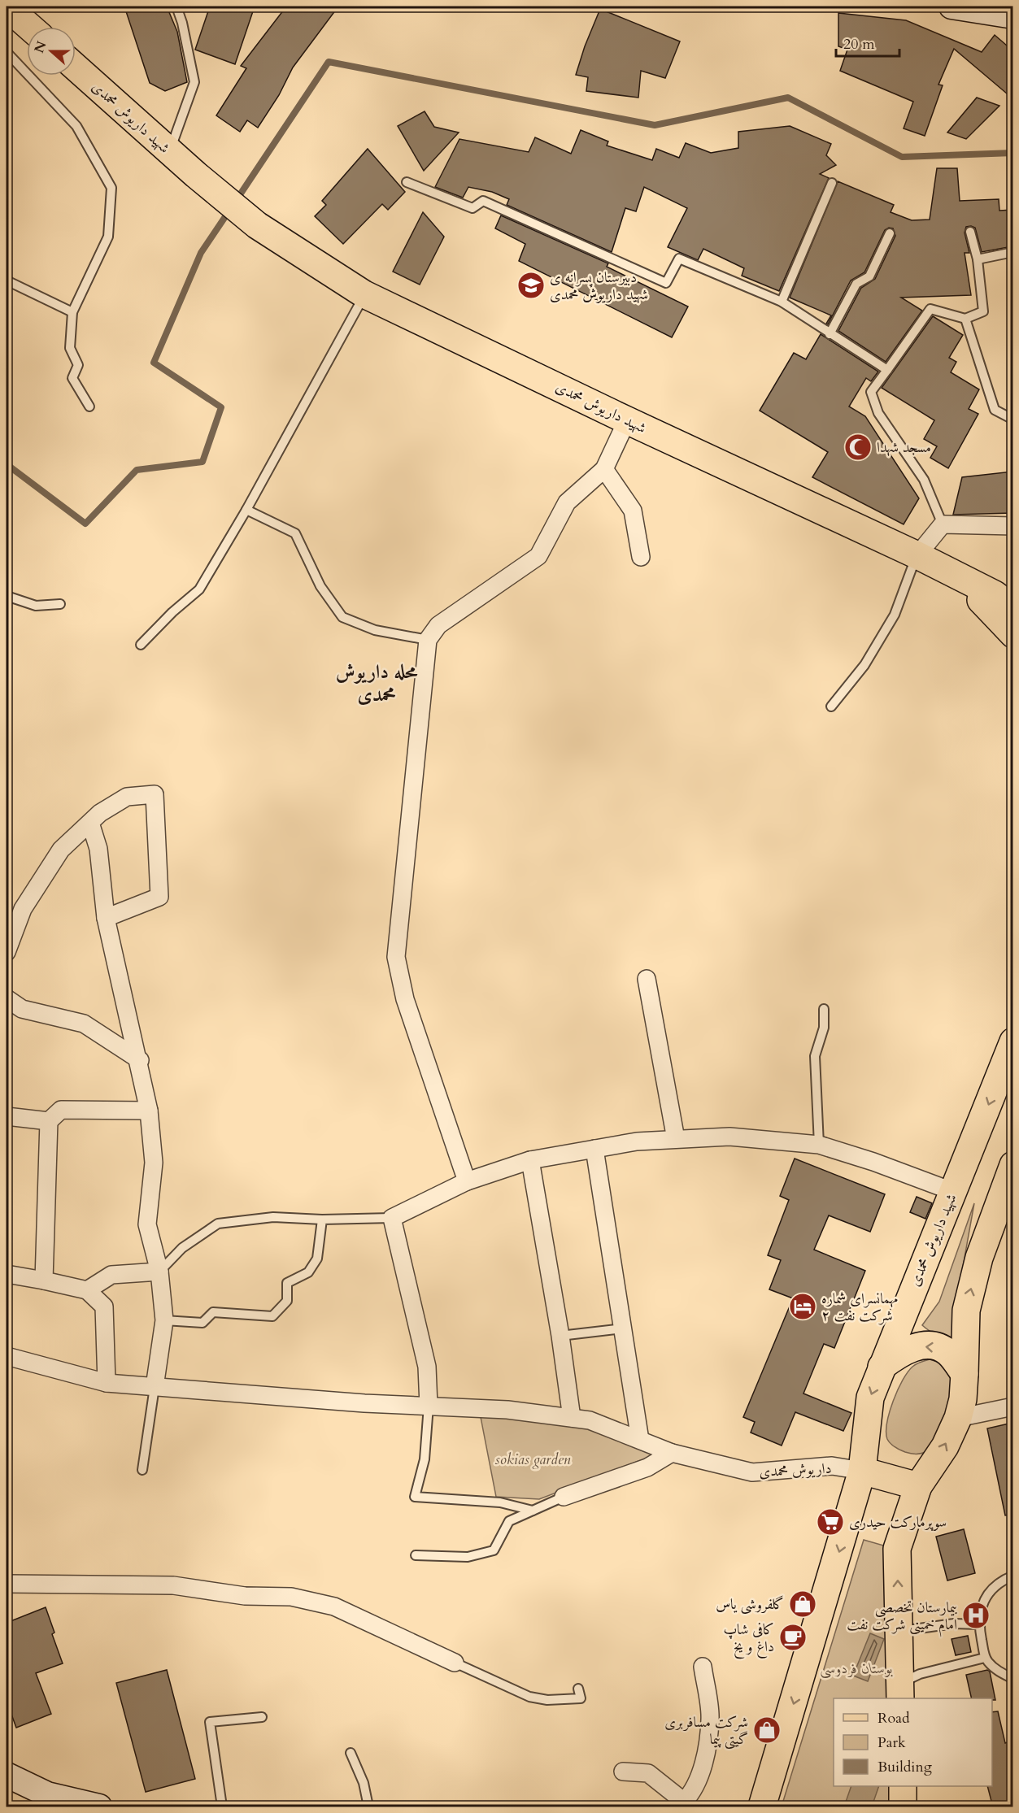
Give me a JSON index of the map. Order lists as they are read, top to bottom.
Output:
{
  "streets": {
    "main road": ["شهید داریوش محمدی"],
    "street": ["داریوش محمدی"]
  },
  "crossings": [
    ["شهید داریوش محمدی", "داریوش محمدی"]
  ],
  "districts": ["محله داریوش محمدی"],
  "parks": ["sokias garden", "بوستان فردوسی"],
  "places": {
    "school or university": ["دبیرستان پسرانه ی شهید داریوش محمدی"],
    "mosque": ["مسجد شهدا"],
    "hotel": ["مهمانسرای شماره ۲ شرکت نفت"],
    "supermarket": ["سوپرمارکت حیدری"],
    "shop": ["گلفروشی یاس", "شرکت مسافربری گیتی پیما"],
    "hospital": ["بیمارستان تخصصی امام خمینی شرکت نفت"],
    "cafe": ["کافی شاپ داغ و یخ"]
  },
  "legend": ["Road", "Park", "Building"],
  "scale_bar": "20 m",
  "north": "left"
}
